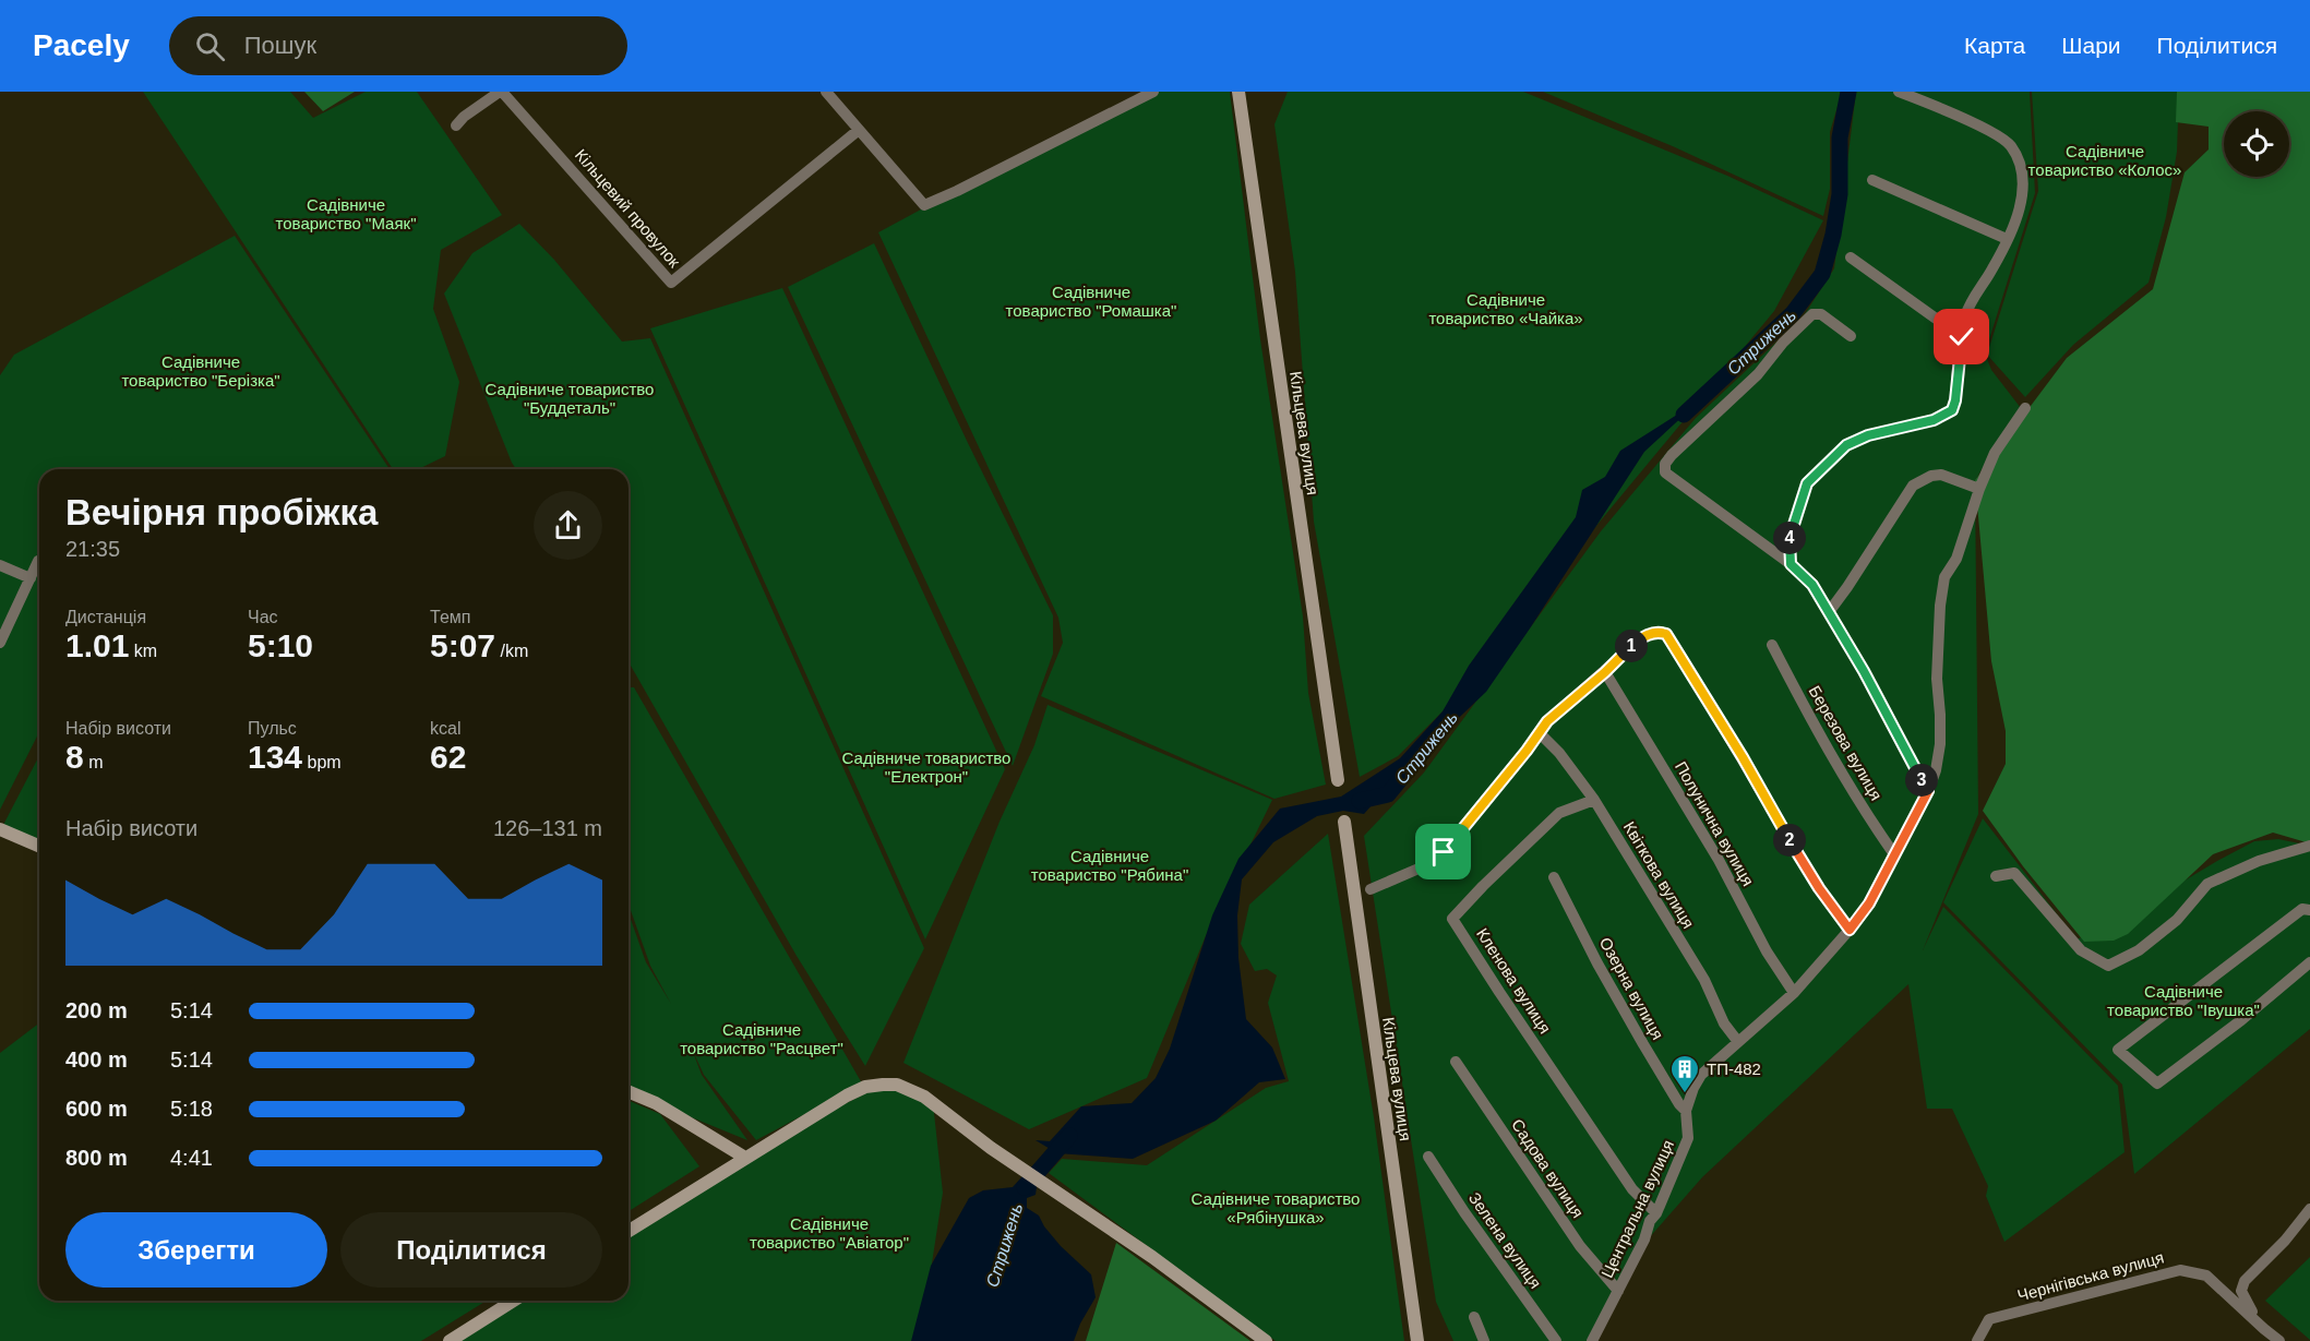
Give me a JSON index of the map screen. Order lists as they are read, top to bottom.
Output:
{
  "streets": {
    "main road": ["Кільцева вулиця"],
    "street": [
      "Кільцевий провулок",
      "Березова вулиця",
      "Полунична вулиця",
      "Квіткова вулиця",
      "Кленова вулиця",
      "Озерна вулиця",
      "Садова вулиця",
      "Центральна вулиця",
      "Зелена вулиця",
      "Чернігівська вулиця"
    ]
  },
  "crossings": [
    ["Березова вулиця", "Центральна вулиця"],
    ["Полунична вулиця", "Центральна вулиця"],
    ["Квіткова вулиця", "Кленова вулиця"],
    ["Квіткова вулиця", "Центральна вулиця"],
    ["Кленова вулиця", "Центральна вулиця"],
    ["Озерна вулиця", "Центральна вулиця"],
    ["Садова вулиця", "Центральна вулиця"]
  ],
  "water": ["Стрижень"],
  "parks": [
    "Садівниче товариство «Колос»",
    "Садівниче товариство \"Маяк\"",
    "Садівниче товариство \"Ромашка\"",
    "Садівниче товариство «Чайка»",
    "Садівниче товариство \"Берізка\"",
    "Садівниче товариство \"Буддеталь\"",
    "Садівниче товариство \"Електрон\"",
    "Садівниче товариство \"Рябина\"",
    "Садівниче товариство \"Івушка\"",
    "Садівниче товариство \"Расцвет\"",
    "Садівниче товариство «Рябінушка»",
    "Садівниче товариство \"Авіатор\""
  ],
  "places": {
    "building": ["ТП-482"]
  },
  "page": {
    "header": "Pacely",
    "search": "Пошук",
    "nav": ["Карта", "Шари", "Поділитися"],
    "heading": ["Вечірня пробіжка", "21:35"],
    "pins": [
      "4",
      "1",
      "3",
      "2"
    ],
    "stats": [
      ["Дистанція", "1.01 km"],
      ["Час", "5:10"],
      ["Темп", "5:07 /km"],
      ["Набір висоти", "8 m"],
      ["Пульс", "134 bpm"],
      ["kcal", "62"]
    ],
    "chart": ["Набір висоти", "126–131 m"],
    "list": [
      {
        "name": "200 m",
        "note": "5:14"
      },
      {
        "name": "400 m",
        "note": "5:14"
      },
      {
        "name": "600 m",
        "note": "5:18"
      },
      {
        "name": "800 m",
        "note": "4:41"
      }
    ],
    "buttons": ["Зберегти", "Поділитися"]
  }
}
